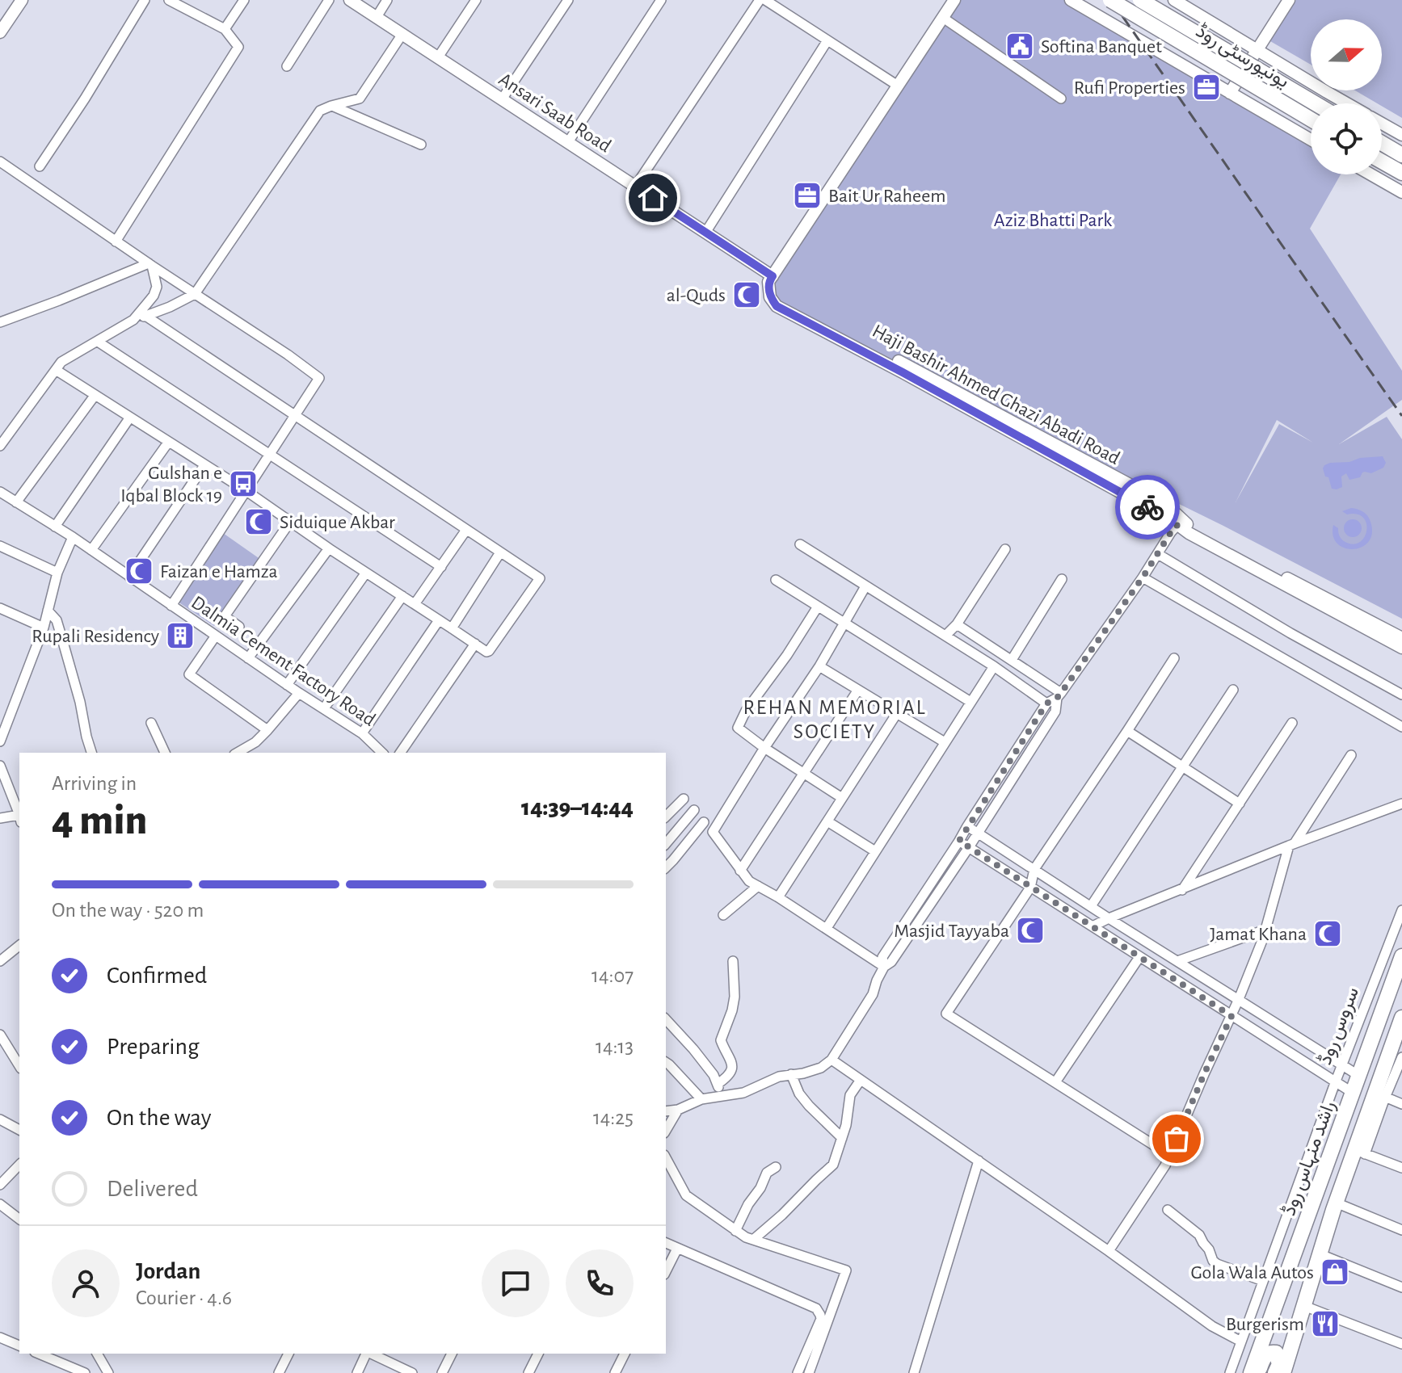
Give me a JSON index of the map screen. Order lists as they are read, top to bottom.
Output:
{
  "streets": {
    "main road": ["یونیورسٹی روڈ", "راشد منہاس روڈ"],
    "street": [
      "Ansari Saab Road",
      "Haji Bashir Ahmed Ghazi Abadi Road",
      "Dalmia Cement Factory Road",
      "سروس روڈ"
    ]
  },
  "crossings": [
    ["Ansari Saab Road", "Haji Bashir Ahmed Ghazi Abadi Road"]
  ],
  "districts": ["REHAN MEMORIAL SOCIETY"],
  "parks": ["Aziz Bhatti Park"],
  "places": {
    "public building": ["Softina Banquet"],
    "office": ["Rufi Properties", "Bait Ur Raheem"],
    "mosque": [
      "al-Quds",
      "Siduique Akbar",
      "Faizan e Hamza",
      "Masjid Tayyaba",
      "Jamat Khana"
    ],
    "bus stop": ["Gulshan e Iqbal Block 19"],
    "building": ["Rupali Residency"],
    "shop": ["Gola Wala Autos"],
    "restaurant": ["Burgerism"]
  },
  "north": "right",
  "page": {
    "heading": ["4 min", "Arriving in", "14:39–14:44"],
    "panel": ["Jordan", "Courier · 4.6"],
    "bar": "On the way · 520 m",
    "list": [
      ["Confirmed", "14:07"],
      ["Preparing", "14:13"],
      ["On the way", "14:25"],
      "Delivered"
    ]
  }
}
